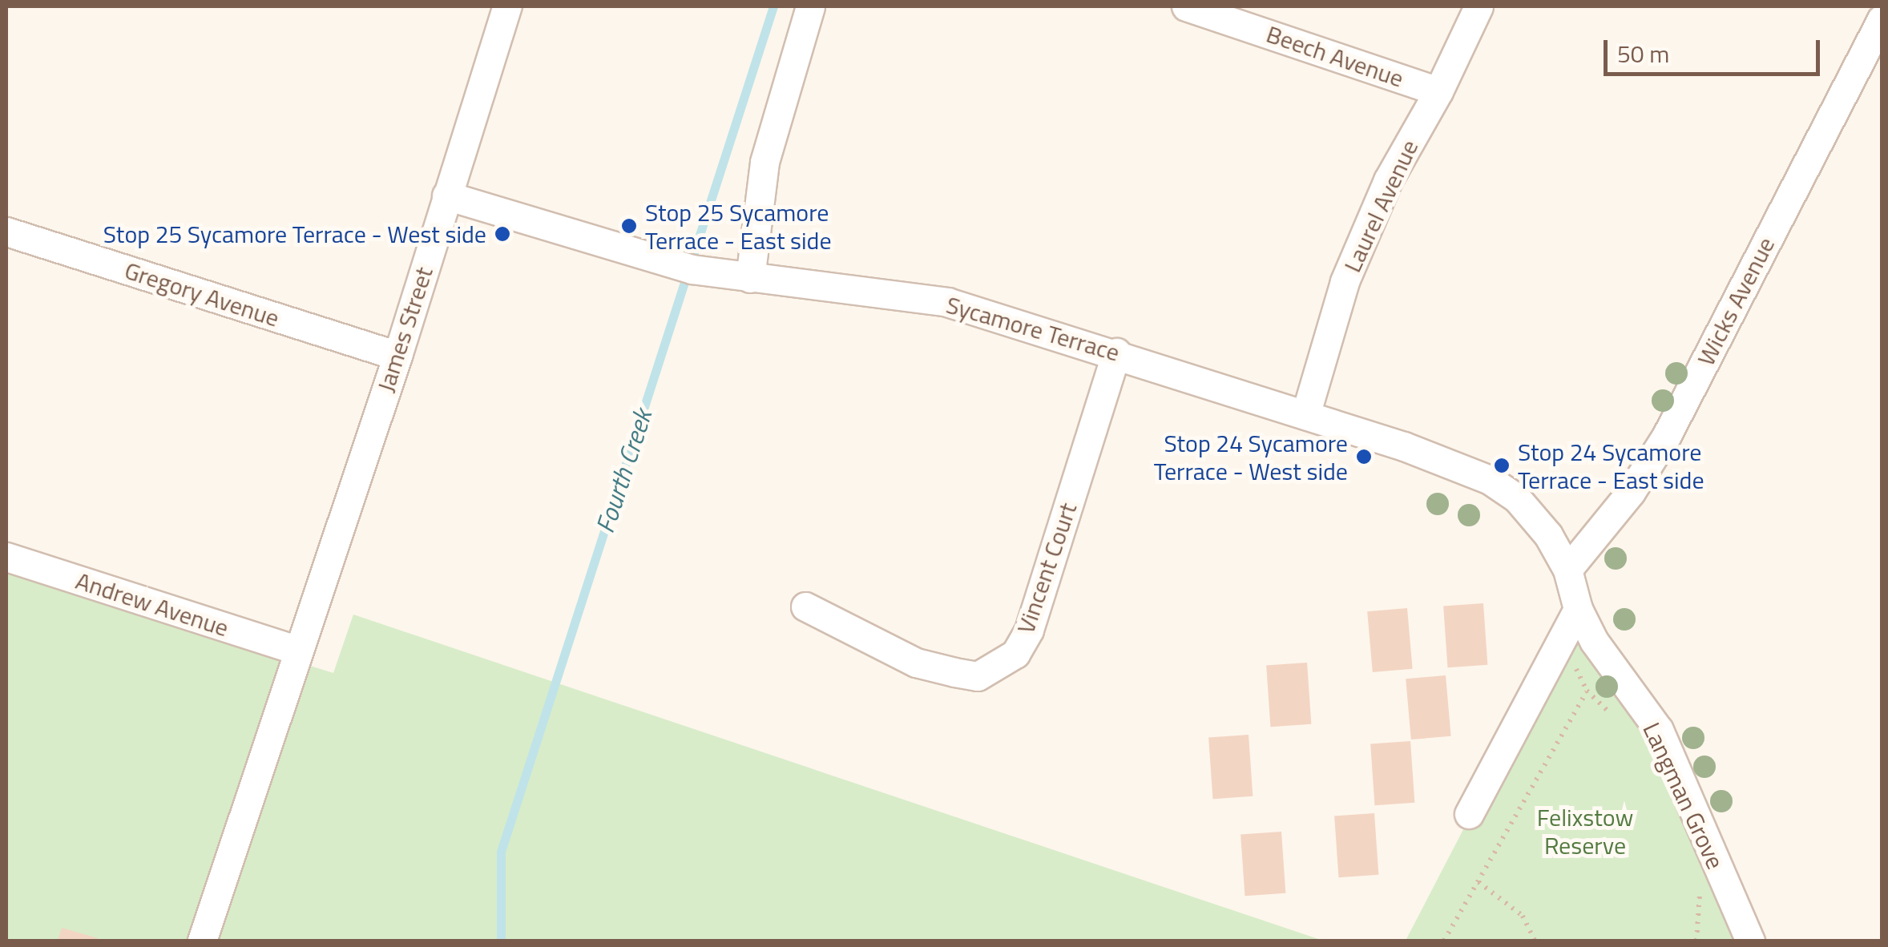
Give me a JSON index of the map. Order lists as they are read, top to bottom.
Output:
{
  "streets": {
    "street": [
      "Beech Avenue",
      "Laurel Avenue",
      "Gregory Avenue",
      "Wicks Avenue",
      "Sycamore Terrace",
      "James Street",
      "Vincent Court",
      "Andrew Avenue",
      "Langman Grove"
    ]
  },
  "crossings": [
    ["Beech Avenue", "Laurel Avenue"],
    ["Laurel Avenue", "Sycamore Terrace"],
    ["Gregory Avenue", "James Street"],
    ["Wicks Avenue", "Sycamore Terrace"],
    ["Wicks Avenue", "Langman Grove"],
    ["Sycamore Terrace", "James Street"],
    ["Sycamore Terrace", "Vincent Court"],
    ["Sycamore Terrace", "Langman Grove"],
    ["James Street", "Andrew Avenue"]
  ],
  "water": ["Fourth Creek"],
  "parks": ["Felixstow Reserve"],
  "places": [
    "Stop 25 Sycamore Terrace - East side",
    "Stop 25 Sycamore Terrace - West side",
    "Stop 24 Sycamore Terrace - West side",
    "Stop 24 Sycamore Terrace - East side"
  ],
  "scale_bar": "50 m"
}
